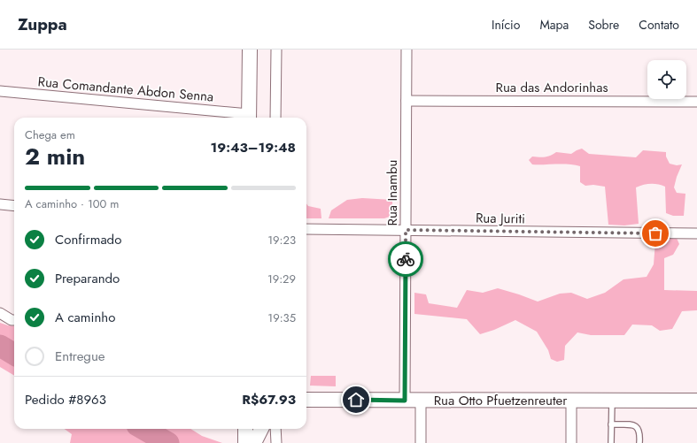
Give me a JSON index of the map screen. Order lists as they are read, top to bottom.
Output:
{
  "streets": {
    "main road": ["Rua Otto Pfuetzenreuter"],
    "street": [
      "Rua das Andorinhas",
      "Rua Comandante Abdon Senna",
      "Rua Inambu",
      "Rua Juriti"
    ]
  },
  "crossings": [
    ["Rua das Andorinhas", "Rua Inambu"],
    ["Rua Inambu", "Rua Juriti"],
    ["Rua Inambu", "Rua Otto Pfuetzenreuter"]
  ],
  "page": {
    "header": "Zuppa",
    "nav": [
      "Início",
      "Mapa",
      "Sobre",
      "Contato"
    ],
    "heading": ["2 min", "Chega em", "19:43–19:48"],
    "panel": ["Pedido #8963", "R$67.93"],
    "bar": "A caminho · 100 m",
    "list": [
      ["Confirmado", "19:23"],
      ["Preparando", "19:29"],
      ["A caminho", "19:35"],
      "Entregue"
    ]
  }
}
